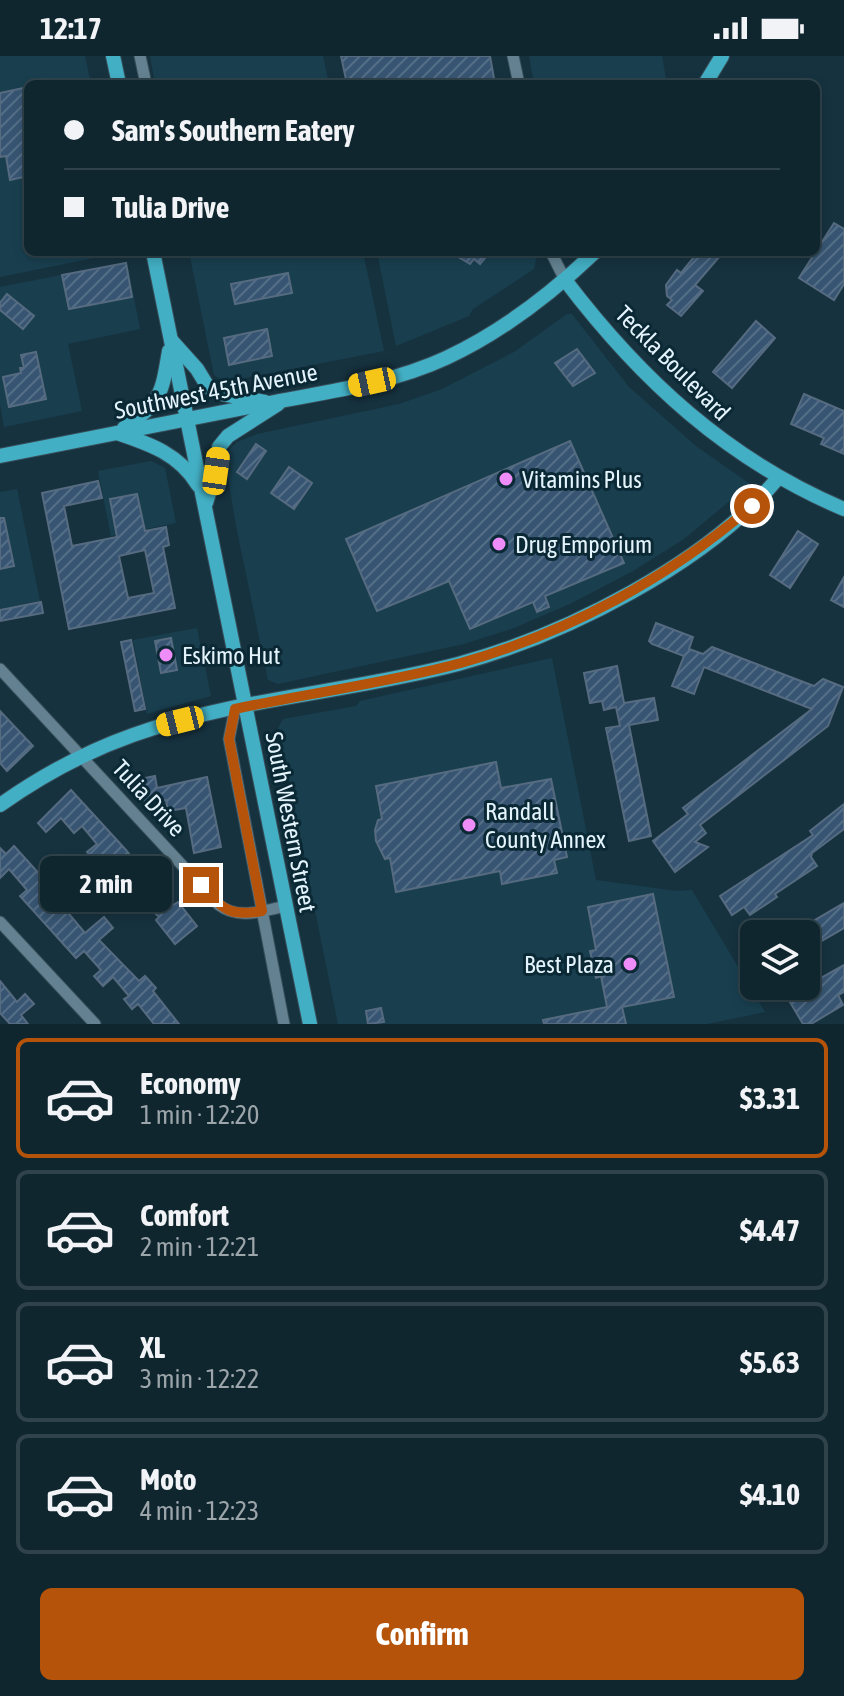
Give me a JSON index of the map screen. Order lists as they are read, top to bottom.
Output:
{
  "streets": {
    "main road": ["Teckla Boulevard", "Southwest 45th Avenue", "South Western Street"],
    "street": ["Tulia Drive"]
  },
  "crossings": [
    ["Teckla Boulevard", "Southwest 45th Avenue"],
    ["Southwest 45th Avenue", "South Western Street"],
    ["Tulia Drive", "South Western Street"]
  ],
  "places": [
    "Vitamins Plus",
    "Drug Emporium",
    "Eskimo Hut",
    "Randall County Annex",
    "Best Plaza"
  ],
  "page": {
    "status": "12:17",
    "banner": ["Sam's Southern Eatery", "Tulia Drive"],
    "bubble": "2 min",
    "list": [
      {
        "name": "Economy",
        "note": "1 min · 12:20",
        "value": "$3.31"
      },
      {
        "name": "Comfort",
        "note": "2 min · 12:21",
        "value": "$4.47"
      },
      {
        "name": "XL",
        "note": "3 min · 12:22",
        "value": "$5.63"
      },
      {
        "name": "Moto",
        "note": "4 min · 12:23",
        "value": "$4.10"
      }
    ],
    "buttons": "Confirm"
  }
}
